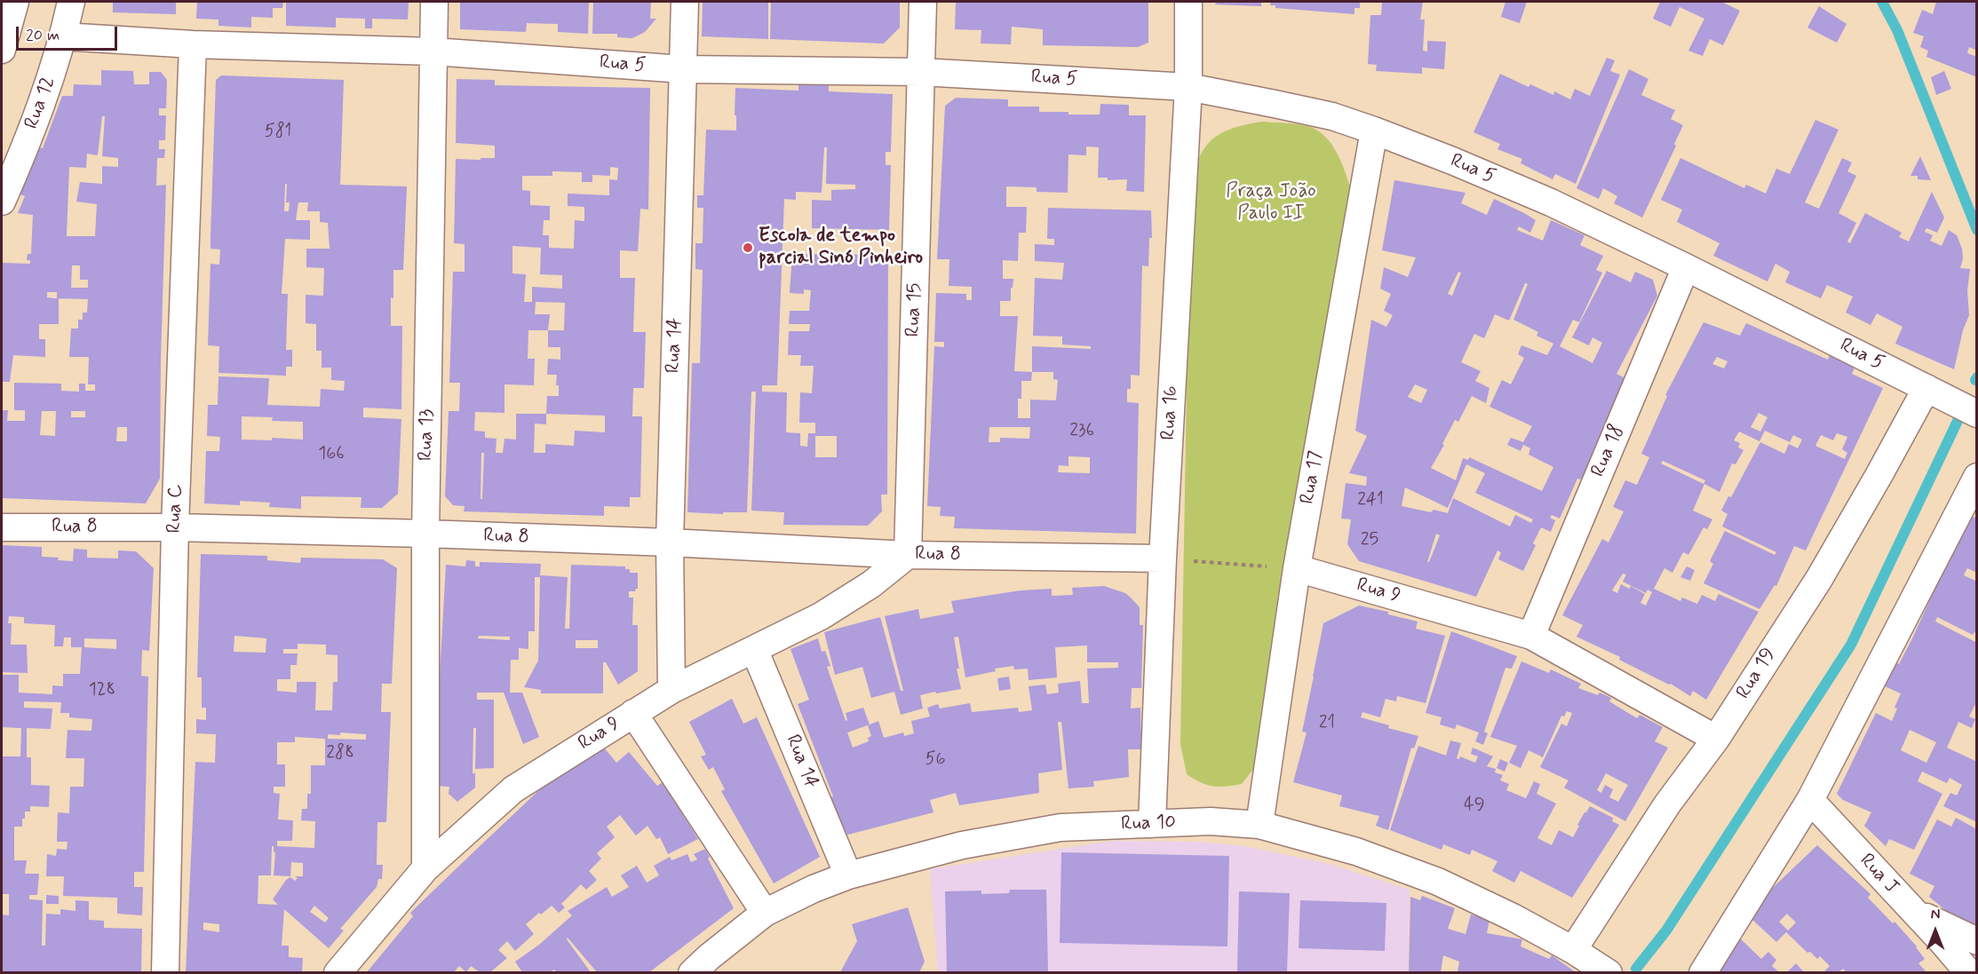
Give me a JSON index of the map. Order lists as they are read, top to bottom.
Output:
{
  "streets": {
    "street": [
      "Rua 5",
      "Rua 12",
      "Rua 15",
      "Rua 14",
      "Rua 16",
      "Rua 13",
      "Rua 18",
      "Rua 17",
      "Rua C",
      "Rua 8",
      "Rua 9",
      "Rua 19",
      "Rua 10",
      "Rua J"
    ]
  },
  "crossings": [
    ["Rua 5", "Rua 12"],
    ["Rua 5", "Rua 15"],
    ["Rua 5", "Rua 14"],
    ["Rua 5", "Rua 16"],
    ["Rua 5", "Rua 13"],
    ["Rua 5", "Rua 18"],
    ["Rua 5", "Rua 17"],
    ["Rua 5", "Rua C"],
    ["Rua 5", "Rua 19"],
    ["Rua 15", "Rua 8"],
    ["Rua 15", "Rua 9"],
    ["Rua 14", "Rua 8"],
    ["Rua 14", "Rua 9"],
    ["Rua 14", "Rua 10"],
    ["Rua 16", "Rua 8"],
    ["Rua 16", "Rua 10"],
    ["Rua 13", "Rua 8"],
    ["Rua 13", "Rua 9"],
    ["Rua 18", "Rua 9"],
    ["Rua 17", "Rua 9"],
    ["Rua 17", "Rua 10"],
    ["Rua C", "Rua 8"],
    ["Rua 8", "Rua 9"],
    ["Rua 9", "Rua 19"],
    ["Rua 19", "Rua 10"]
  ],
  "parks": ["Praça João Paulo II"],
  "places": ["Escola de tempo parcial Sinó Pinheiro"],
  "house_numbers": [
    "581",
    "236",
    "166",
    "241",
    "25",
    "128",
    "21",
    "288",
    "56",
    "49"
  ],
  "scale_bar": "20 m",
  "north": "top"
}
